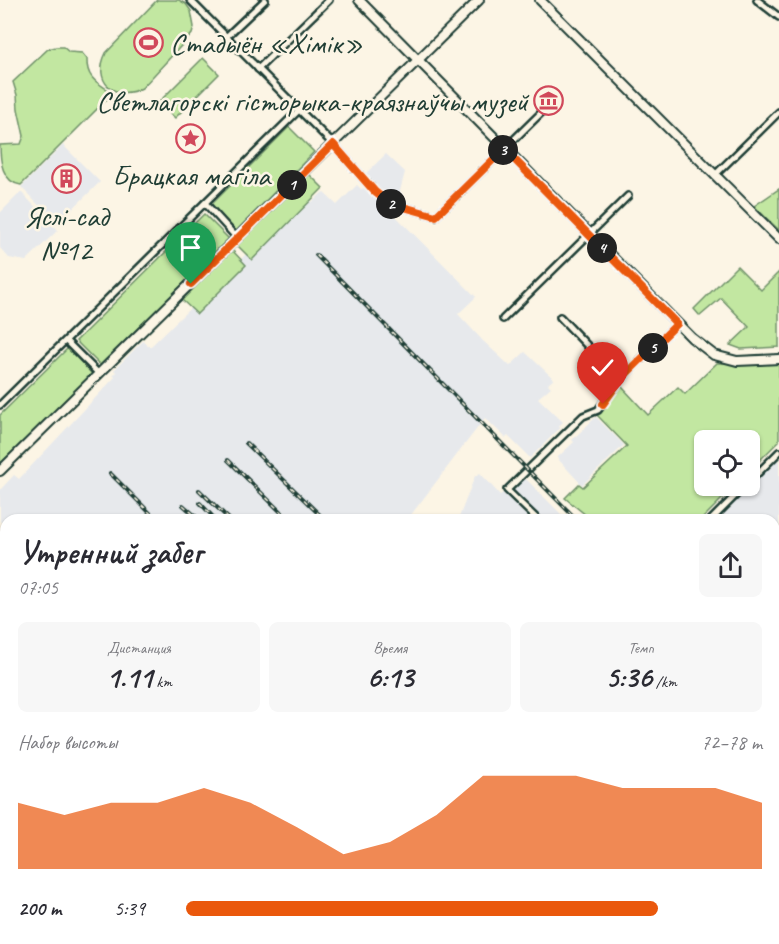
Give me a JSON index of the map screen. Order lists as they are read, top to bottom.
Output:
{
  "places": {
    "sports": ["Стадыён «Хімік»"],
    "museum": ["Светлагорскі гісторыка-краязнаўчы музей"],
    "place": ["Брацкая магіла"],
    "building": ["Яслі-сад №12"]
  },
  "page": {
    "pins": [
      "3",
      "1",
      "2",
      "4",
      "5"
    ],
    "heading": ["Утренний забег", "07:05"],
    "stats": [
      ["Дистанция", "1.11 km"],
      ["Время", "6:13"],
      ["Темп", "5:36 /km"]
    ],
    "chart": ["Набор высоты", "72–78 m"],
    "list": [
      {
        "name": "200 m",
        "note": "5:39"
      }
    ]
  }
}
